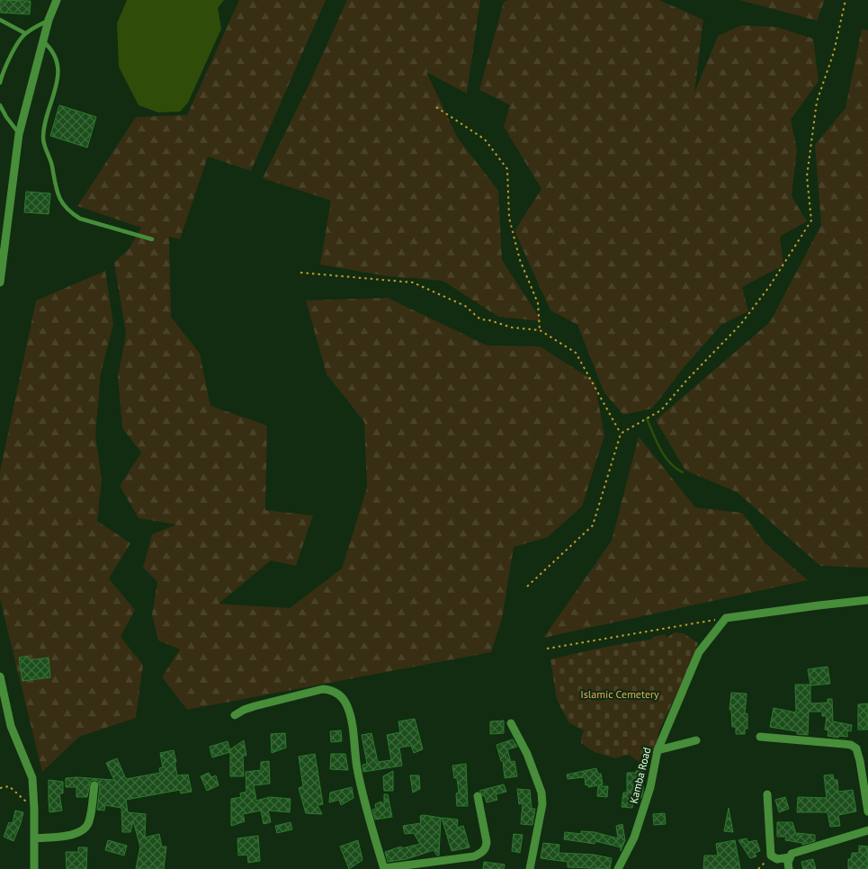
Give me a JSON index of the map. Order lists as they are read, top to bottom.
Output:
{
  "streets": {
    "street": ["Kamba Road"]
  },
  "parks": ["Islamic Cemetery"]
}
